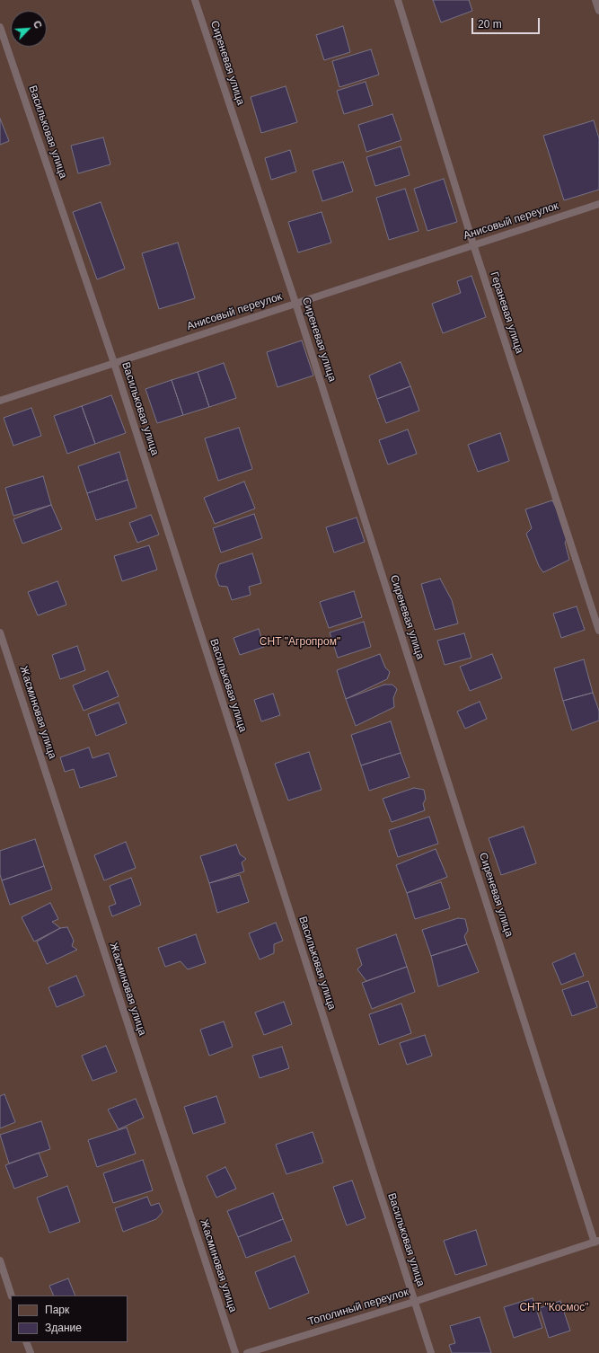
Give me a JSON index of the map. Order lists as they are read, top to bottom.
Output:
{
  "streets": {
    "lane": [
      "Сиреневая улица",
      "Васильковая улица",
      "Анисовый переулок",
      "Гераневая улица",
      "Жасминовая улица",
      "Тополиный переулок"
    ]
  },
  "crossings": [
    ["Сиреневая улица", "Анисовый переулок"],
    ["Сиреневая улица", "Тополиный переулок"],
    ["Васильковая улица", "Анисовый переулок"],
    ["Васильковая улица", "Тополиный переулок"],
    ["Анисовый переулок", "Гераневая улица"]
  ],
  "parks": ["СНТ \"Агропром\"", "СНТ \"Космос\""],
  "legend": ["Парк", "Здание"],
  "scale_bar": "20 m",
  "north": "top right"
}
